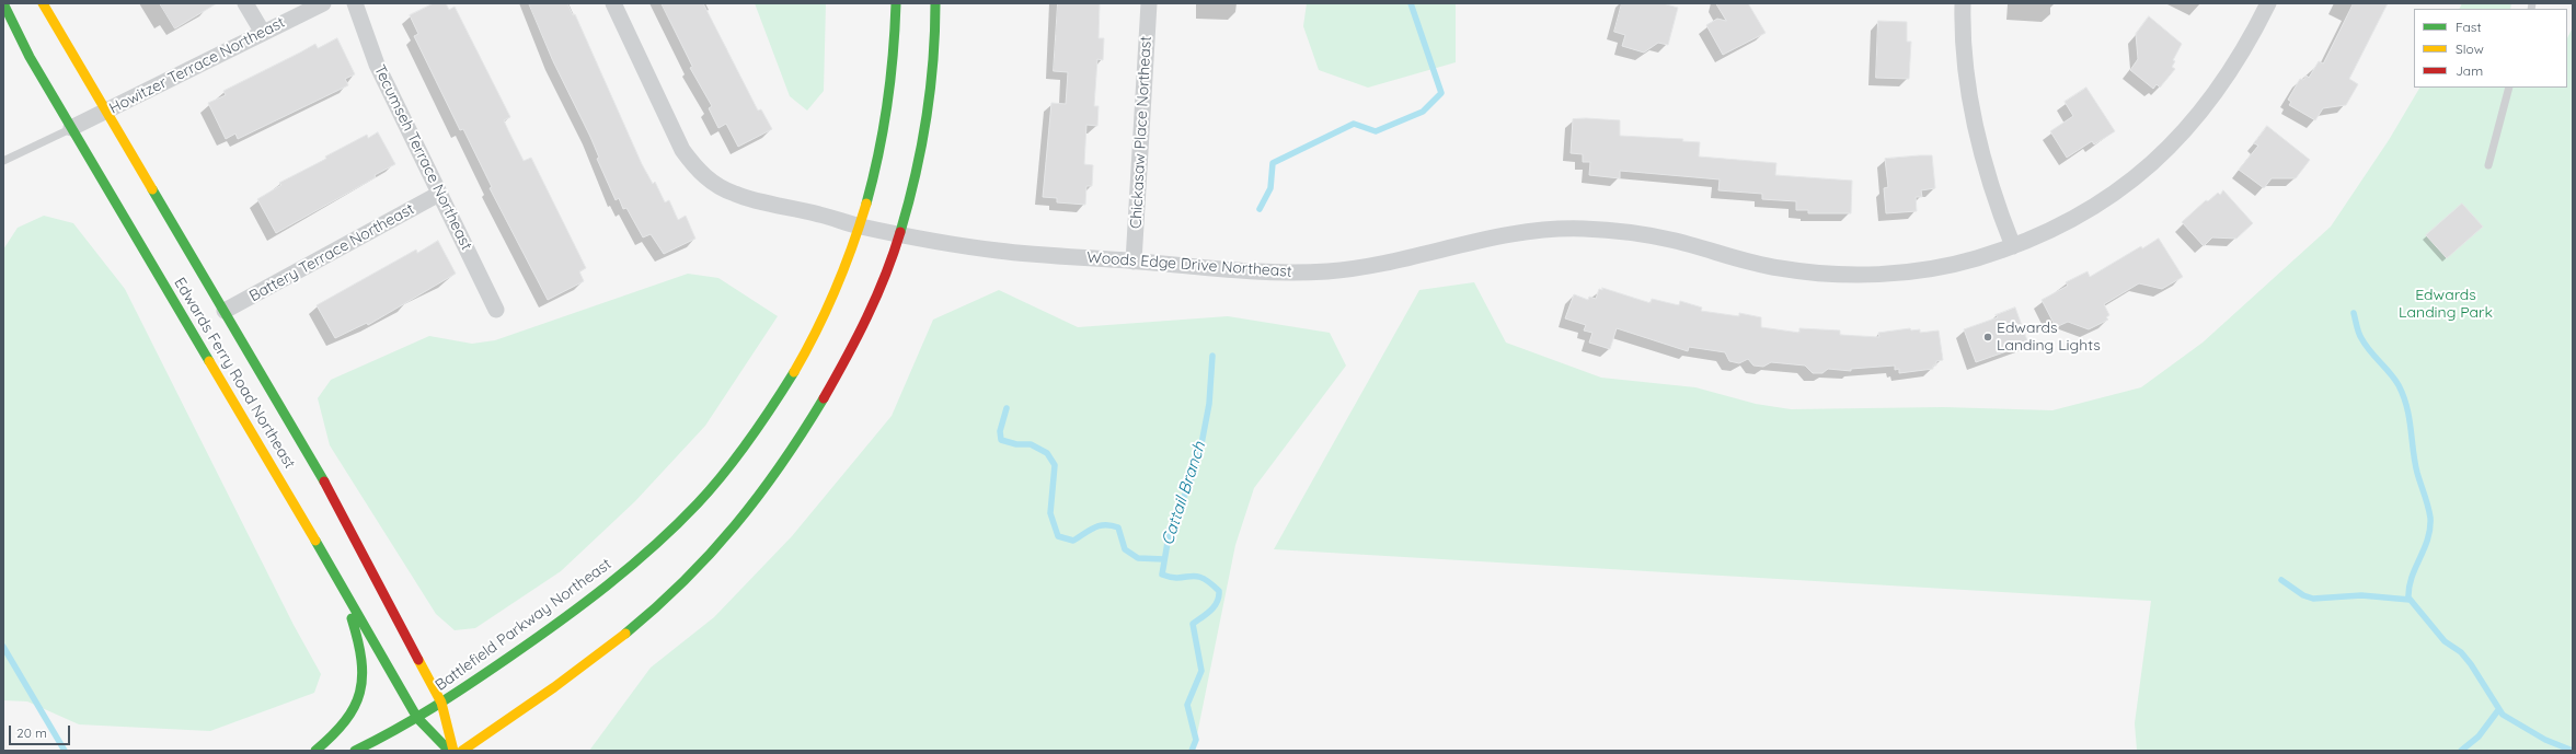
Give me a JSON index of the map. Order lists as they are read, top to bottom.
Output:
{
  "streets": {
    "main road": ["Edwards Ferry Road Northeast", "Battlefield Parkway Northeast"],
    "street": [
      "Howitzer Terrace Northeast",
      "Chickasaw Place Northeast",
      "Tecumseh Terrace Northeast",
      "Battery Terrace Northeast",
      "Woods Edge Drive Northeast"
    ]
  },
  "crossings": [
    ["Howitzer Terrace Northeast", "Edwards Ferry Road Northeast"],
    ["Chickasaw Place Northeast", "Woods Edge Drive Northeast"],
    ["Tecumseh Terrace Northeast", "Battery Terrace Northeast"],
    ["Battery Terrace Northeast", "Edwards Ferry Road Northeast"],
    ["Woods Edge Drive Northeast", "Battlefield Parkway Northeast"],
    ["Edwards Ferry Road Northeast", "Battlefield Parkway Northeast"]
  ],
  "water": ["Cattail Branch"],
  "parks": ["Edwards Landing Park"],
  "places": ["Edwards Landing Lights"],
  "legend": ["Fast", "Slow", "Jam"],
  "scale_bar": "20 m"
}
